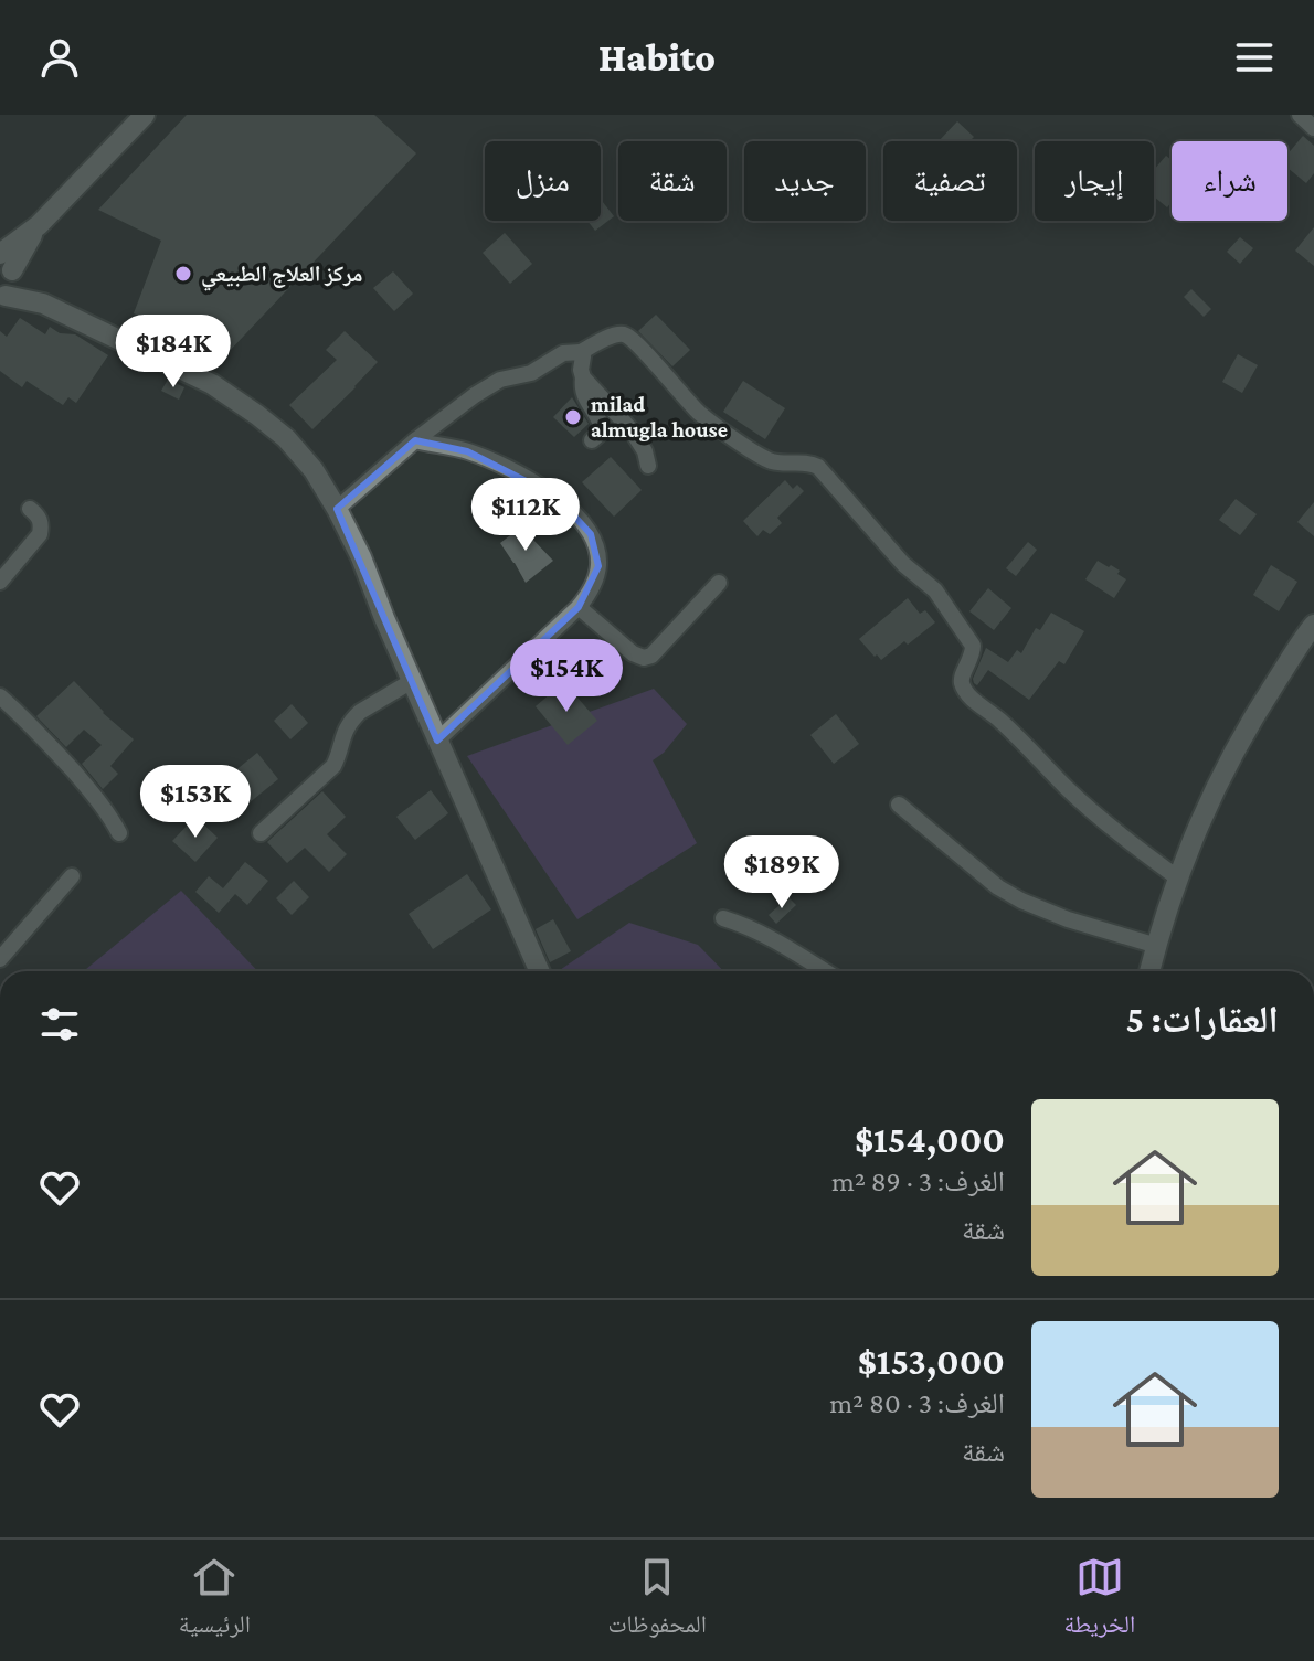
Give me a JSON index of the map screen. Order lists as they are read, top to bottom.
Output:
{
  "places": ["مركز العلاج الطبيعي", "milad almugla house"],
  "page": {
    "header": "Habito",
    "chip": [
      "شراء",
      "إيجار",
      "تصفية",
      "جديد",
      "شقة",
      "منزل"
    ],
    "price": [
      "$184K",
      "$112K",
      "$154K",
      "$153K",
      "$189K"
    ],
    "heading": "العقارات: 5",
    "list": [
      {
        "name": "$154,000",
        "note": "الغرف: 3 · 89 m² · شقة"
      },
      {
        "name": "$153,000",
        "note": "الغرف: 3 · 80 m² · شقة"
      }
    ],
    "tabs": ["الخريطة", "المحفوظات", "الرئيسية"]
  }
}
